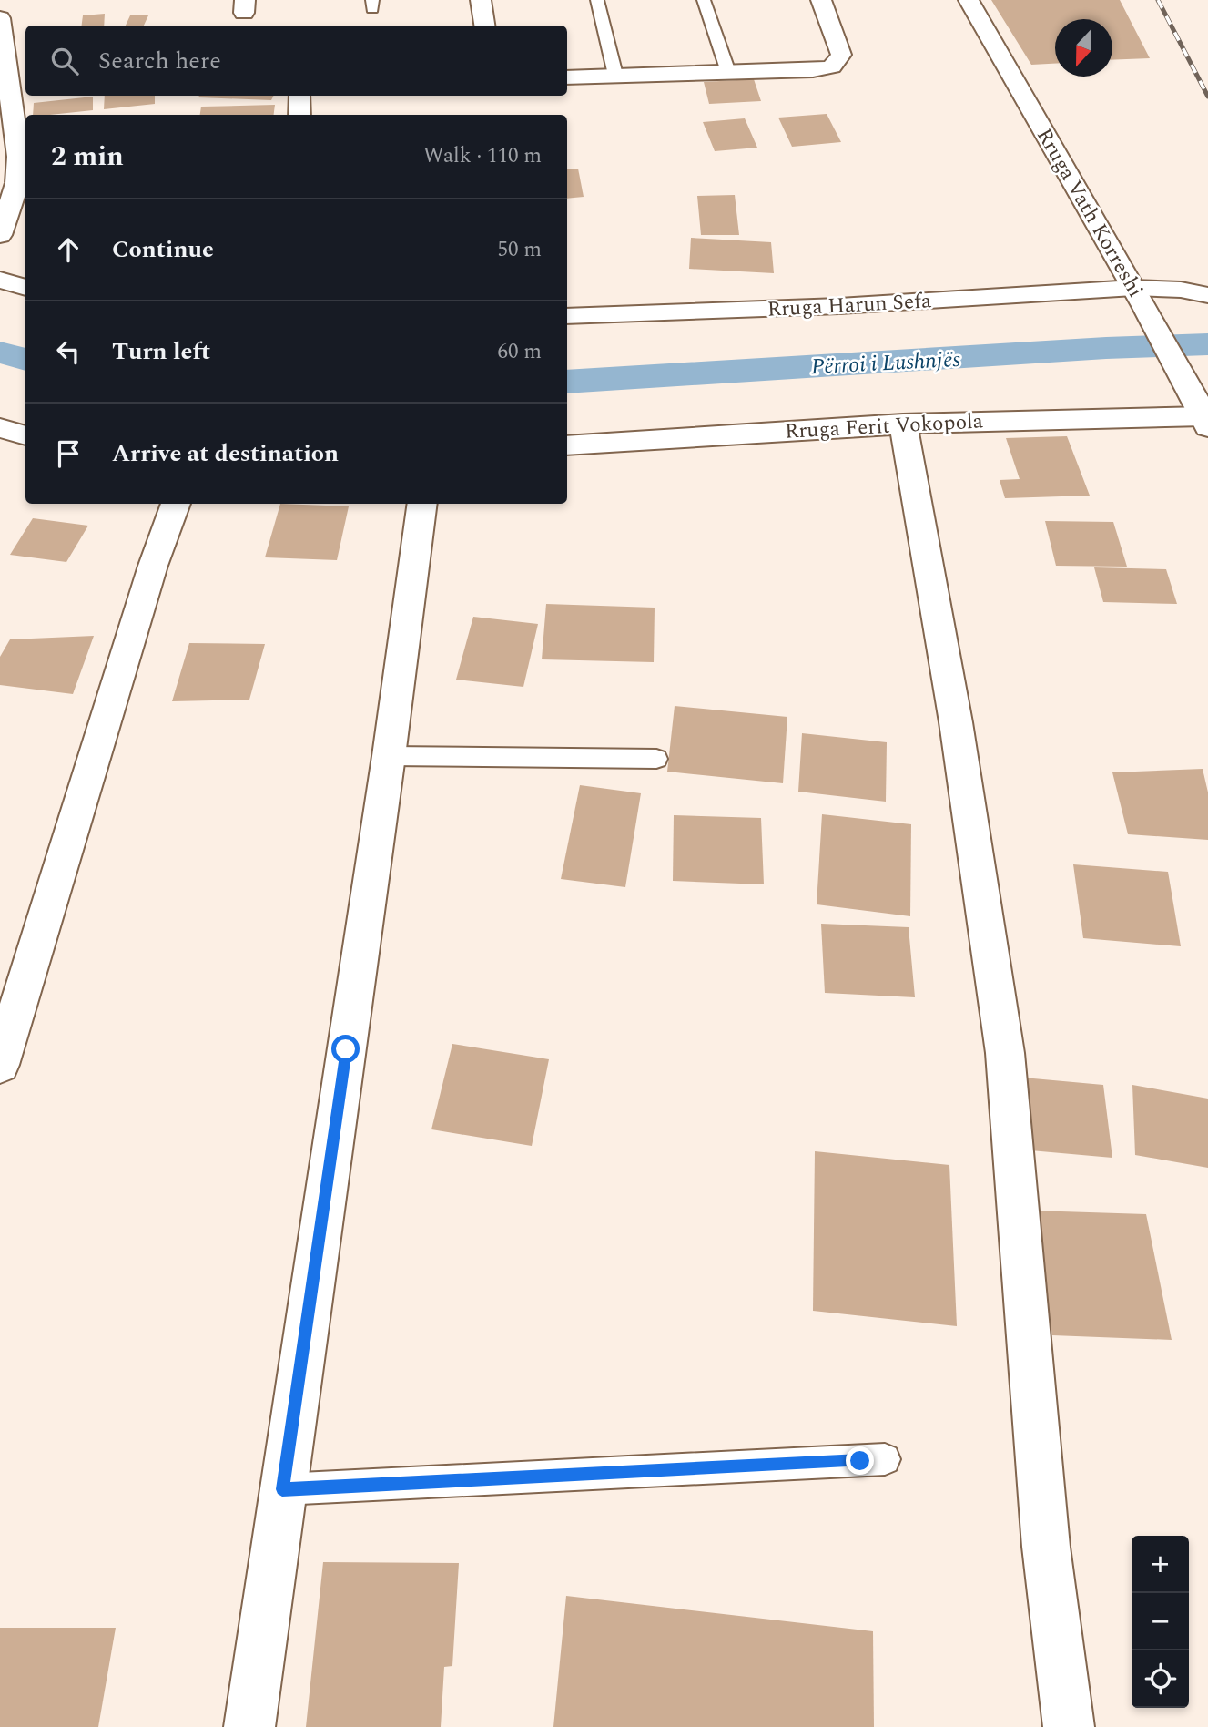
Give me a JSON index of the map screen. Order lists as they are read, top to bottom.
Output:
{
  "streets": {
    "street": ["Rruga Vath Korreshi", "Rruga Harun Sefa", "Rruga Ferit Vokopola"]
  },
  "crossings": [
    ["Rruga Vath Korreshi", "Rruga Harun Sefa"],
    ["Rruga Vath Korreshi", "Rruga Ferit Vokopola"]
  ],
  "water": ["Përroi i Lushnjës"],
  "north": "bottom",
  "page": {
    "search": "Search here",
    "heading": ["2 min", "Walk · 110 m"],
    "list": [
      ["Continue", "50 m"],
      ["Turn left", "60 m"],
      "Arrive at destination"
    ],
    "map_buttons": ["+", "−"]
  }
}
